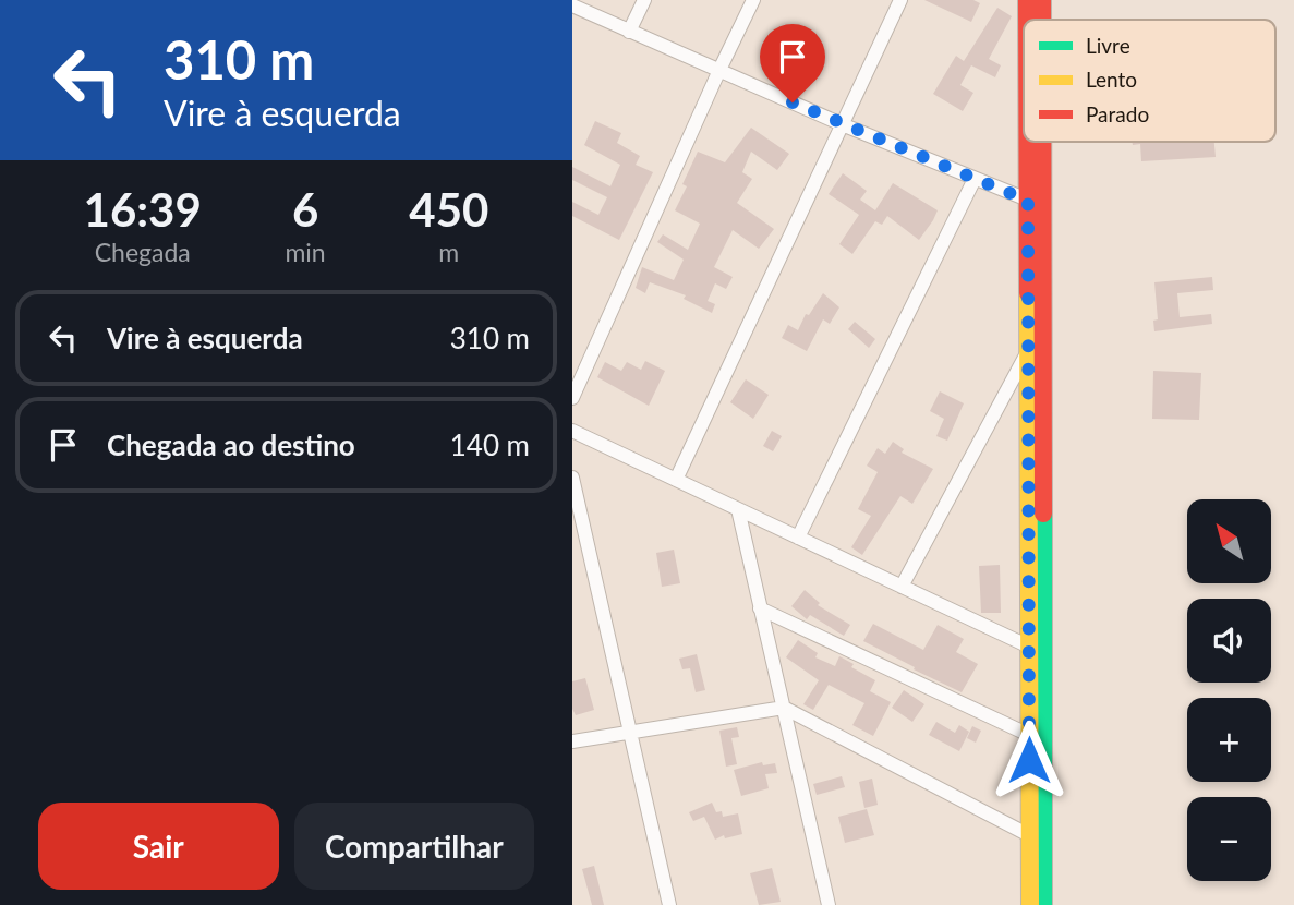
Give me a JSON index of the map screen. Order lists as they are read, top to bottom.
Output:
{
  "legend": ["Livre", "Lento", "Parado"],
  "north": "top left",
  "page": {
    "turn": ["310 m", "Vire à esquerda"],
    "eta": [
      "16:39",
      "Chegada",
      "6",
      "min",
      "450",
      "m"
    ],
    "list": [
      {
        "name": "Vire à esquerda",
        "value": "310 m"
      },
      {
        "name": "Chegada ao destino",
        "value": "140 m"
      }
    ],
    "map_buttons": ["+", "−"],
    "buttons": ["Sair", "Compartilhar"]
  }
}
